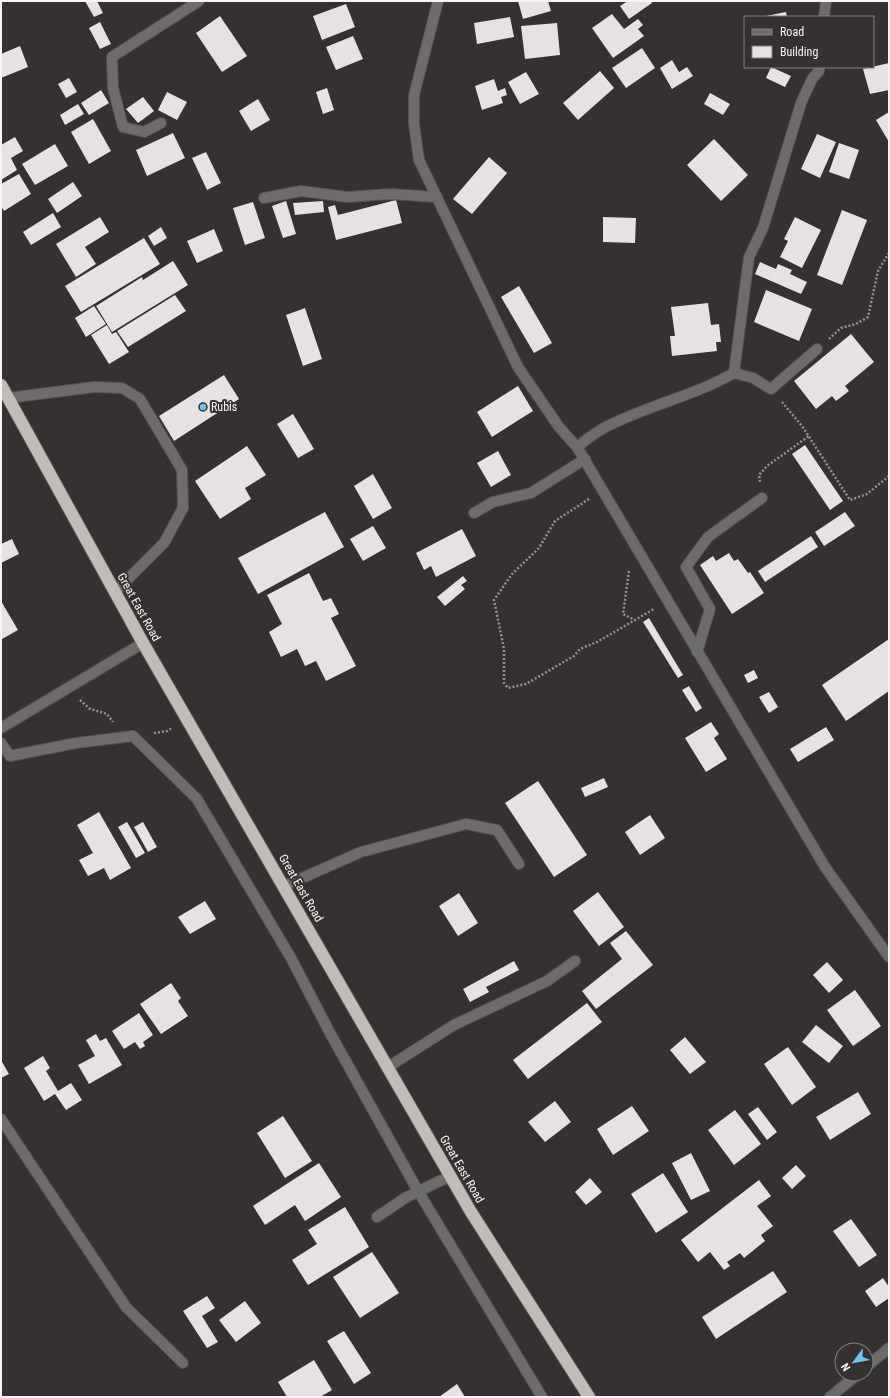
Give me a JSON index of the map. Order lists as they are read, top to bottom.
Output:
{
  "streets": {
    "highway": ["Great East Road"]
  },
  "places": ["Rubis"],
  "legend": ["Road", "Building"],
  "north": "bottom left"
}
